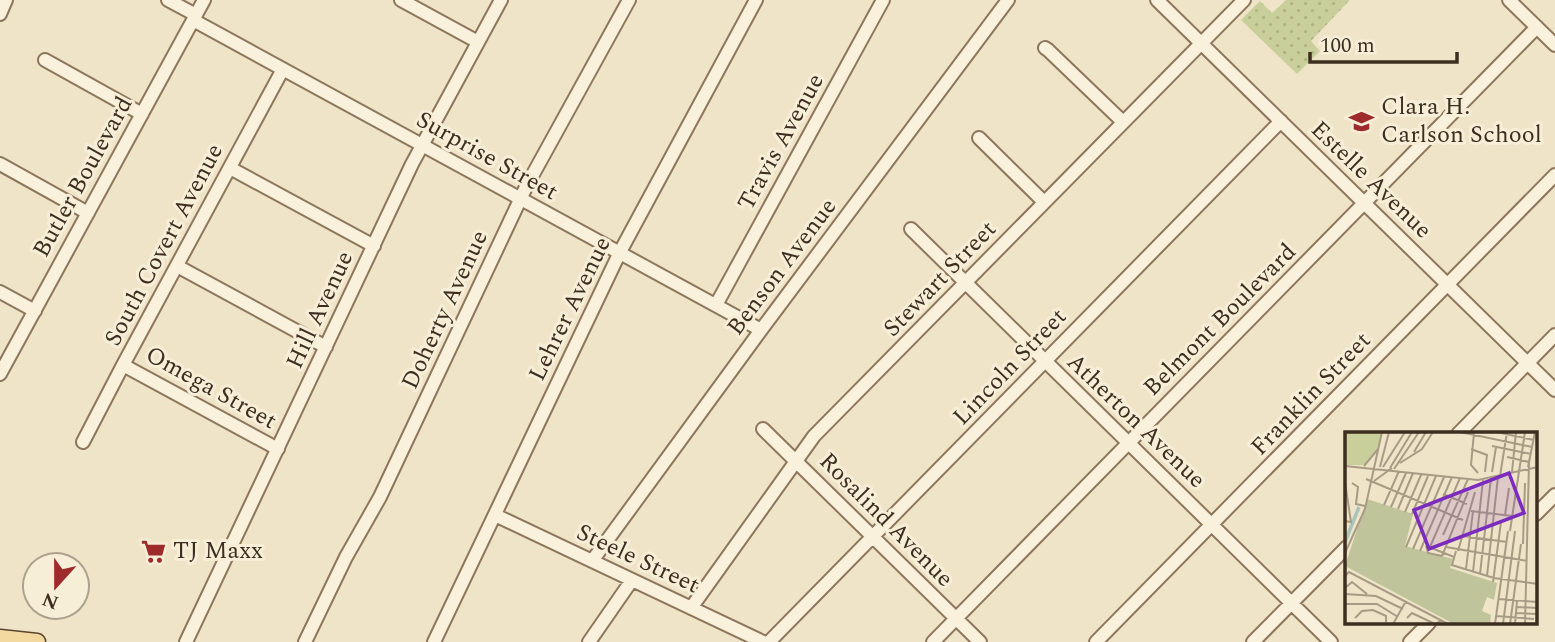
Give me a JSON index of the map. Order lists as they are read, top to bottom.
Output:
{
  "streets": {
    "street": [
      "Travis Avenue",
      "Surprise Street",
      "Butler Boulevard",
      "Estelle Avenue",
      "South Covert Avenue",
      "Benson Avenue",
      "Stewart Street",
      "Lehrer Avenue",
      "Hill Avenue",
      "Doherty Avenue",
      "Belmont Boulevard",
      "Lincoln Street",
      "Omega Street",
      "Franklin Street",
      "Atherton Avenue",
      "Rosalind Avenue",
      "Steele Street"
    ]
  },
  "crossings": [
    ["Travis Avenue", "Surprise Street"],
    ["Surprise Street", "Butler Boulevard"],
    ["Surprise Street", "South Covert Avenue"],
    ["Surprise Street", "Benson Avenue"],
    ["Surprise Street", "Lehrer Avenue"],
    ["Surprise Street", "Hill Avenue"],
    ["Surprise Street", "Doherty Avenue"],
    ["Estelle Avenue", "Stewart Street"],
    ["Estelle Avenue", "Belmont Boulevard"],
    ["Estelle Avenue", "Lincoln Street"],
    ["Estelle Avenue", "Franklin Street"],
    ["South Covert Avenue", "Omega Street"],
    ["Benson Avenue", "Steele Street"],
    ["Stewart Street", "Atherton Avenue"],
    ["Stewart Street", "Rosalind Avenue"],
    ["Stewart Street", "Steele Street"],
    ["Lehrer Avenue", "Steele Street"],
    ["Hill Avenue", "Omega Street"],
    ["Belmont Boulevard", "Atherton Avenue"],
    ["Belmont Boulevard", "Rosalind Avenue"],
    ["Lincoln Street", "Atherton Avenue"],
    ["Lincoln Street", "Rosalind Avenue"],
    ["Franklin Street", "Atherton Avenue"]
  ],
  "places": {
    "school or university": ["Clara H. Carlson School"],
    "supermarket": ["TJ Maxx"]
  },
  "scale_bar": "100 m",
  "north": "bottom"
}
